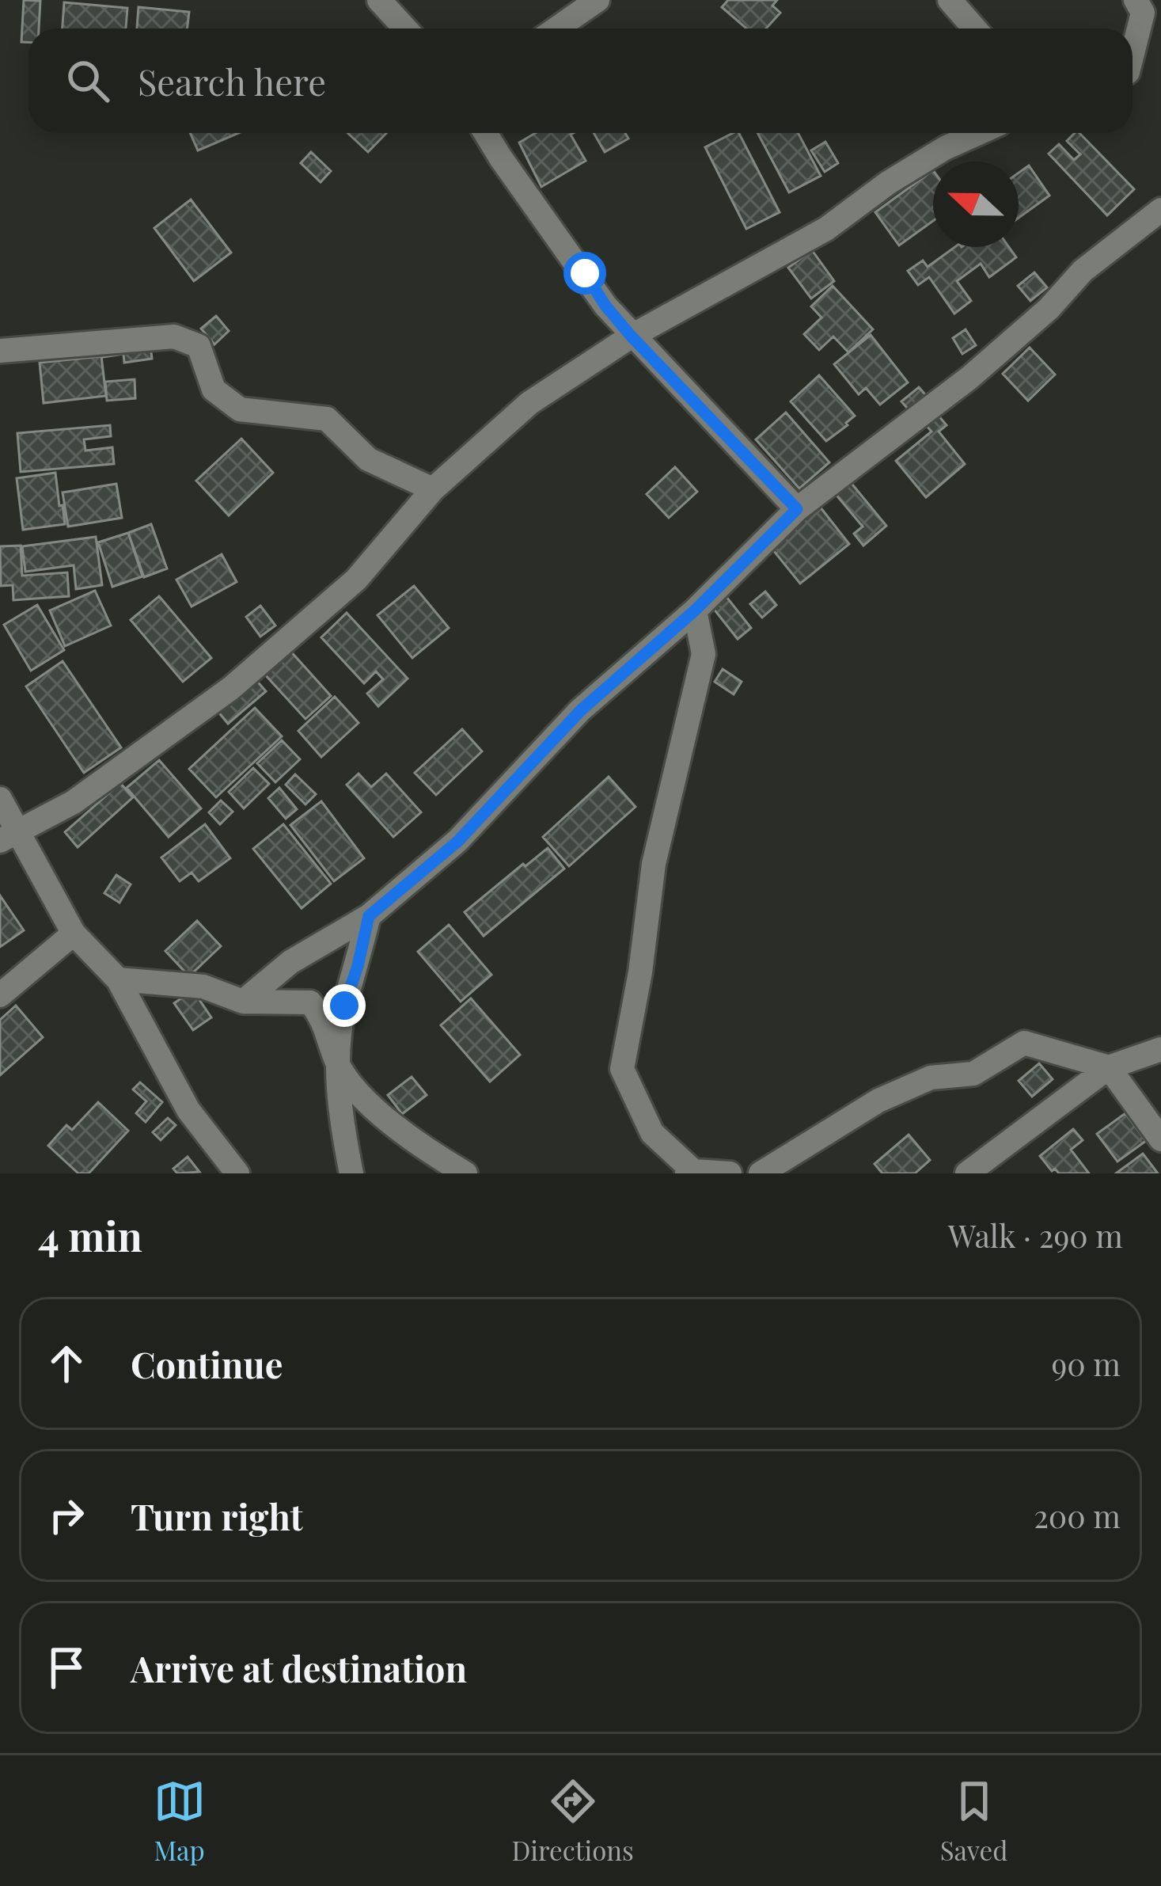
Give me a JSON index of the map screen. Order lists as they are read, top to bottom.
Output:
{
  "north": "left",
  "page": {
    "search": "Search here",
    "heading": ["4 min", "Walk · 290 m"],
    "list": [
      ["Continue", "90 m"],
      ["Turn right", "200 m"],
      "Arrive at destination"
    ],
    "nav": ["Map", "Directions", "Saved"]
  }
}
